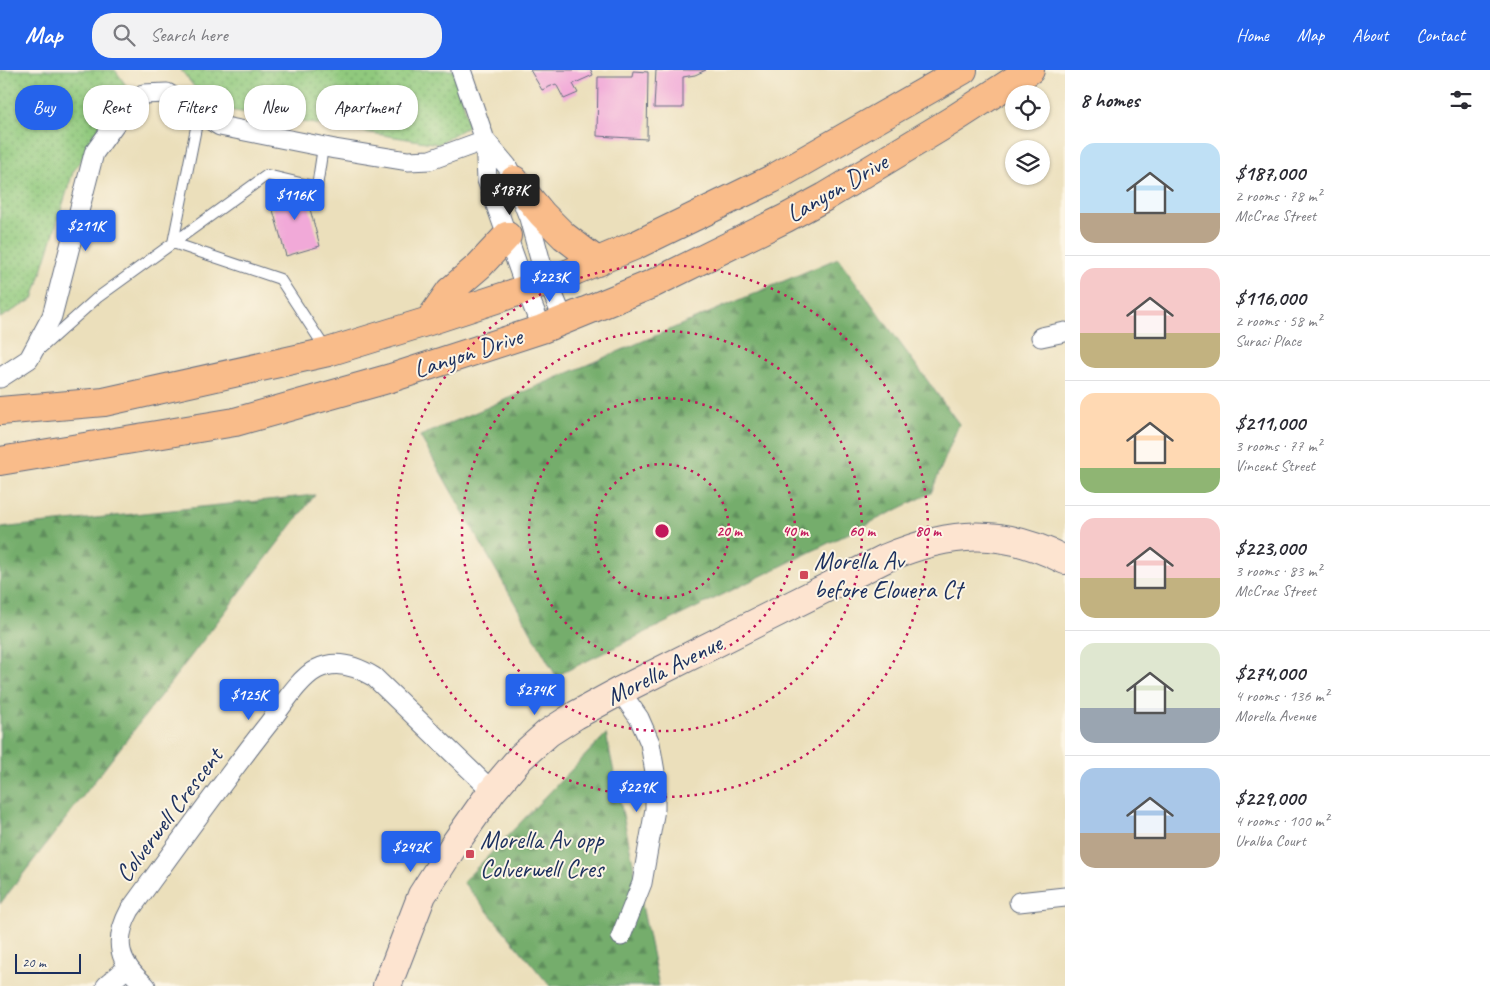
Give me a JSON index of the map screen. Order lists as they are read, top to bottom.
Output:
{
  "streets": {
    "main road": ["Lanyon Drive"],
    "street": ["Morella Avenue", "Colverwell Crescent"]
  },
  "crossings": [
    ["Morella Avenue", "Colverwell Crescent"]
  ],
  "places": {
    "transit": ["Morella Av before Elouera Ct", "Morella Av opp Colverwell Cres"]
  },
  "scale_bar": "20 m",
  "page": {
    "header": "Map",
    "search": "Search here",
    "nav": [
      "Home",
      "Map",
      "About",
      "Contact"
    ],
    "heading": "8 homes",
    "chip": [
      "Buy",
      "Rent",
      "Filters",
      "New",
      "Apartment"
    ],
    "list": [
      {
        "name": "$187,000",
        "note": "2 rooms · 78 m² · McCrae Street"
      },
      {
        "name": "$116,000",
        "note": "2 rooms · 58 m² · Suraci Place"
      },
      {
        "name": "$211,000",
        "note": "3 rooms · 77 m² · Vincent Street"
      },
      {
        "name": "$223,000",
        "note": "3 rooms · 83 m² · McCrae Street"
      },
      {
        "name": "$274,000",
        "note": "4 rooms · 136 m² · Morella Avenue"
      },
      {
        "name": "$229,000",
        "note": "4 rooms · 100 m² · Uralba Court"
      }
    ],
    "price": [
      "$187K",
      "$116K",
      "$211K",
      "$223K",
      "$274K",
      "$125K",
      "$229K",
      "$242K"
    ],
    "scale": "20 m"
  },
  "rings": [
    "20 m",
    "40 m",
    "60 m",
    "80 m"
  ]
}
